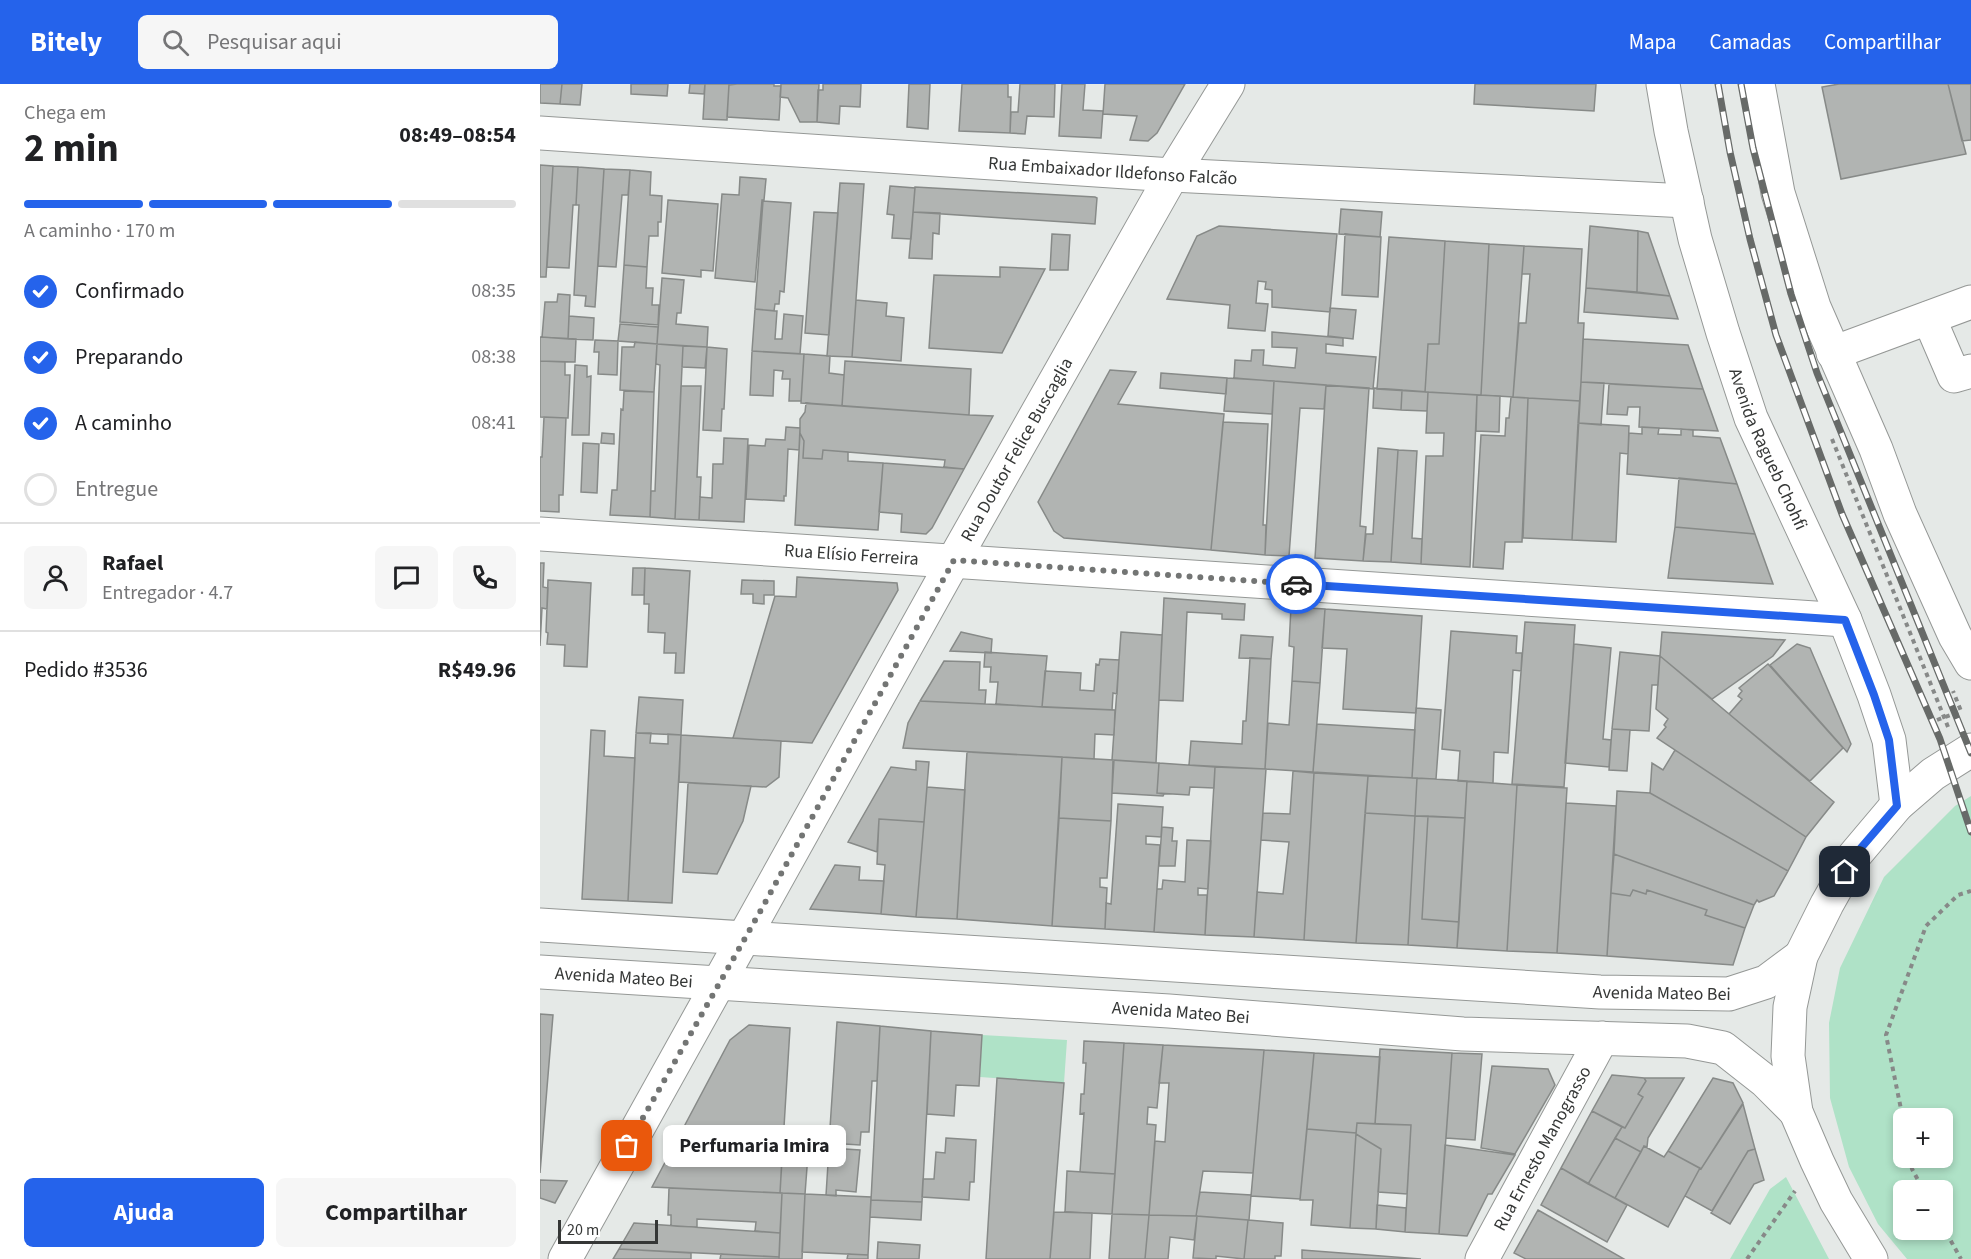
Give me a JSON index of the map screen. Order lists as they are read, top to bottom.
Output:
{
  "streets": {
    "main road": [
      "Rua Embaixador Ildefonso Falcão",
      "Avenida Ragueb Chohfi",
      "Rua Doutor Felice Buscaglia",
      "Rua Elísio Ferreira",
      "Avenida Mateo Bei",
      "Rua Ernesto Manograsso"
    ]
  },
  "crossings": [
    ["Rua Embaixador Ildefonso Falcão", "Avenida Ragueb Chohfi"],
    ["Rua Embaixador Ildefonso Falcão", "Rua Doutor Felice Buscaglia"],
    ["Avenida Ragueb Chohfi", "Rua Elísio Ferreira"],
    ["Rua Doutor Felice Buscaglia", "Rua Elísio Ferreira"],
    ["Rua Doutor Felice Buscaglia", "Avenida Mateo Bei"],
    ["Avenida Mateo Bei", "Rua Ernesto Manograsso"]
  ],
  "places": ["Perfumaria Imira"],
  "scale_bar": "20 m",
  "page": {
    "header": "Bitely",
    "search": "Pesquisar aqui",
    "nav": ["Mapa", "Camadas", "Compartilhar"],
    "heading": ["2 min", "Chega em", "08:49–08:54"],
    "panel": [
      "Rafael",
      "Entregador · 4.7",
      "Pedido #3536",
      "R$49.96"
    ],
    "bar": "A caminho · 170 m",
    "list": [
      ["Confirmado", "08:35"],
      ["Preparando", "08:38"],
      ["A caminho", "08:41"],
      "Entregue"
    ],
    "map_buttons": ["+", "−"],
    "bubble": "Perfumaria Imira",
    "buttons": ["Ajuda", "Compartilhar"],
    "scale": "20 m"
  }
}
